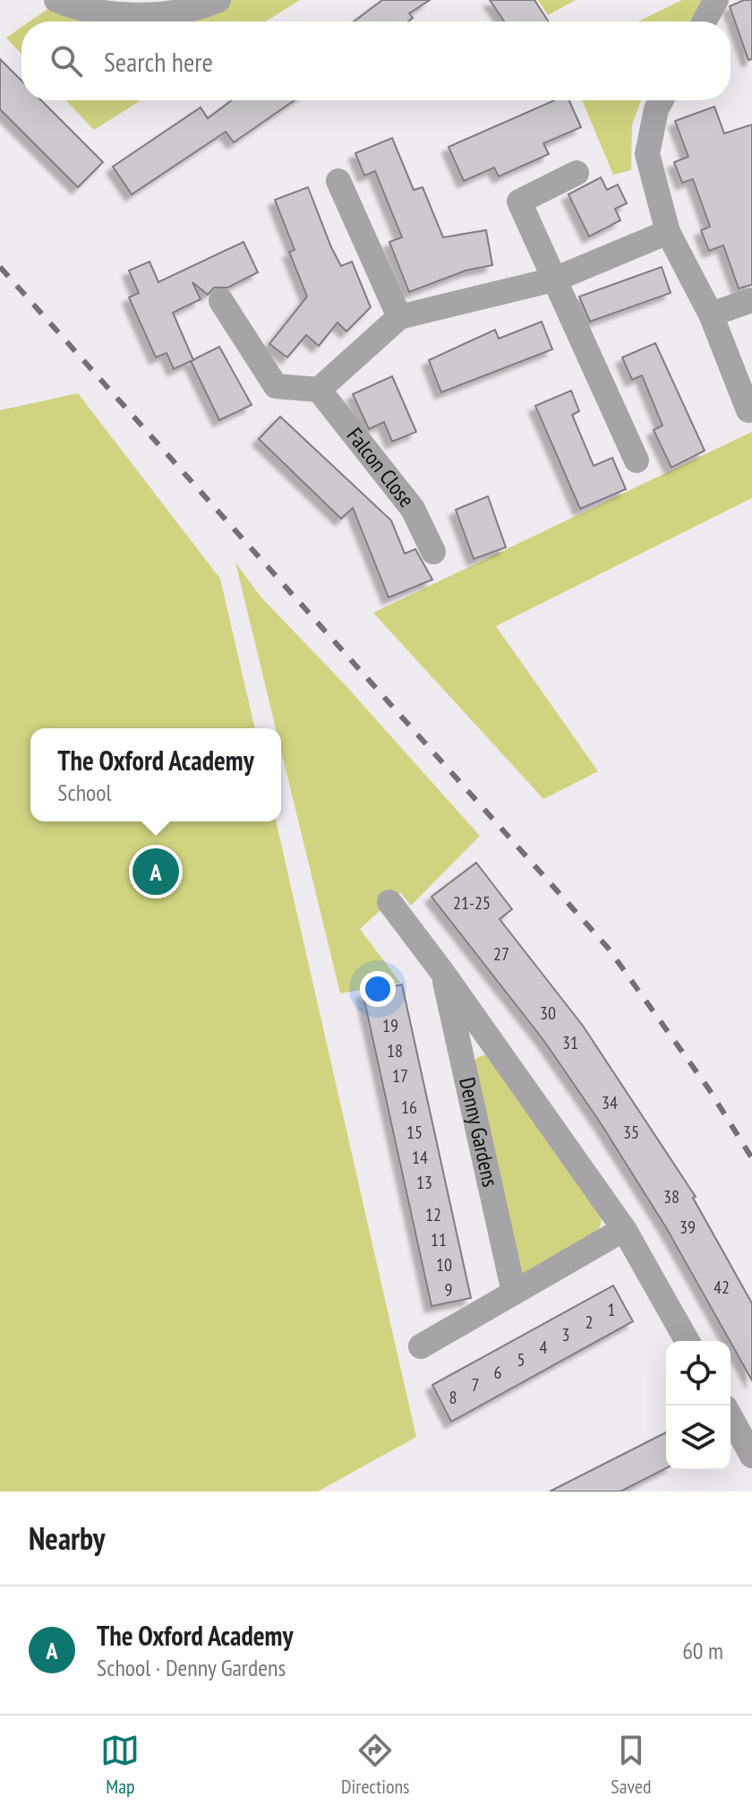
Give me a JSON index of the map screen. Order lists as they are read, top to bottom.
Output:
{
  "streets": {
    "street": ["Falcon Close", "Denny Gardens"]
  },
  "house_numbers": [
    "21-25",
    "27",
    "30",
    "19",
    "31",
    "18",
    "17",
    "34",
    "16",
    "15",
    "35",
    "14",
    "13",
    "38",
    "12",
    "39",
    "11",
    "10",
    "42",
    "9",
    "1",
    "2",
    "3",
    "4",
    "5",
    "6",
    "7",
    "8"
  ],
  "page": {
    "search": "Search here",
    "popup": ["The Oxford Academy", "School"],
    "pins": "A",
    "heading": "Nearby",
    "list": [
      {
        "mark": "A",
        "name": "The Oxford Academy",
        "note": "School · Denny Gardens",
        "value": "60 m"
      }
    ],
    "nav": ["Map", "Directions", "Saved"]
  }
}
